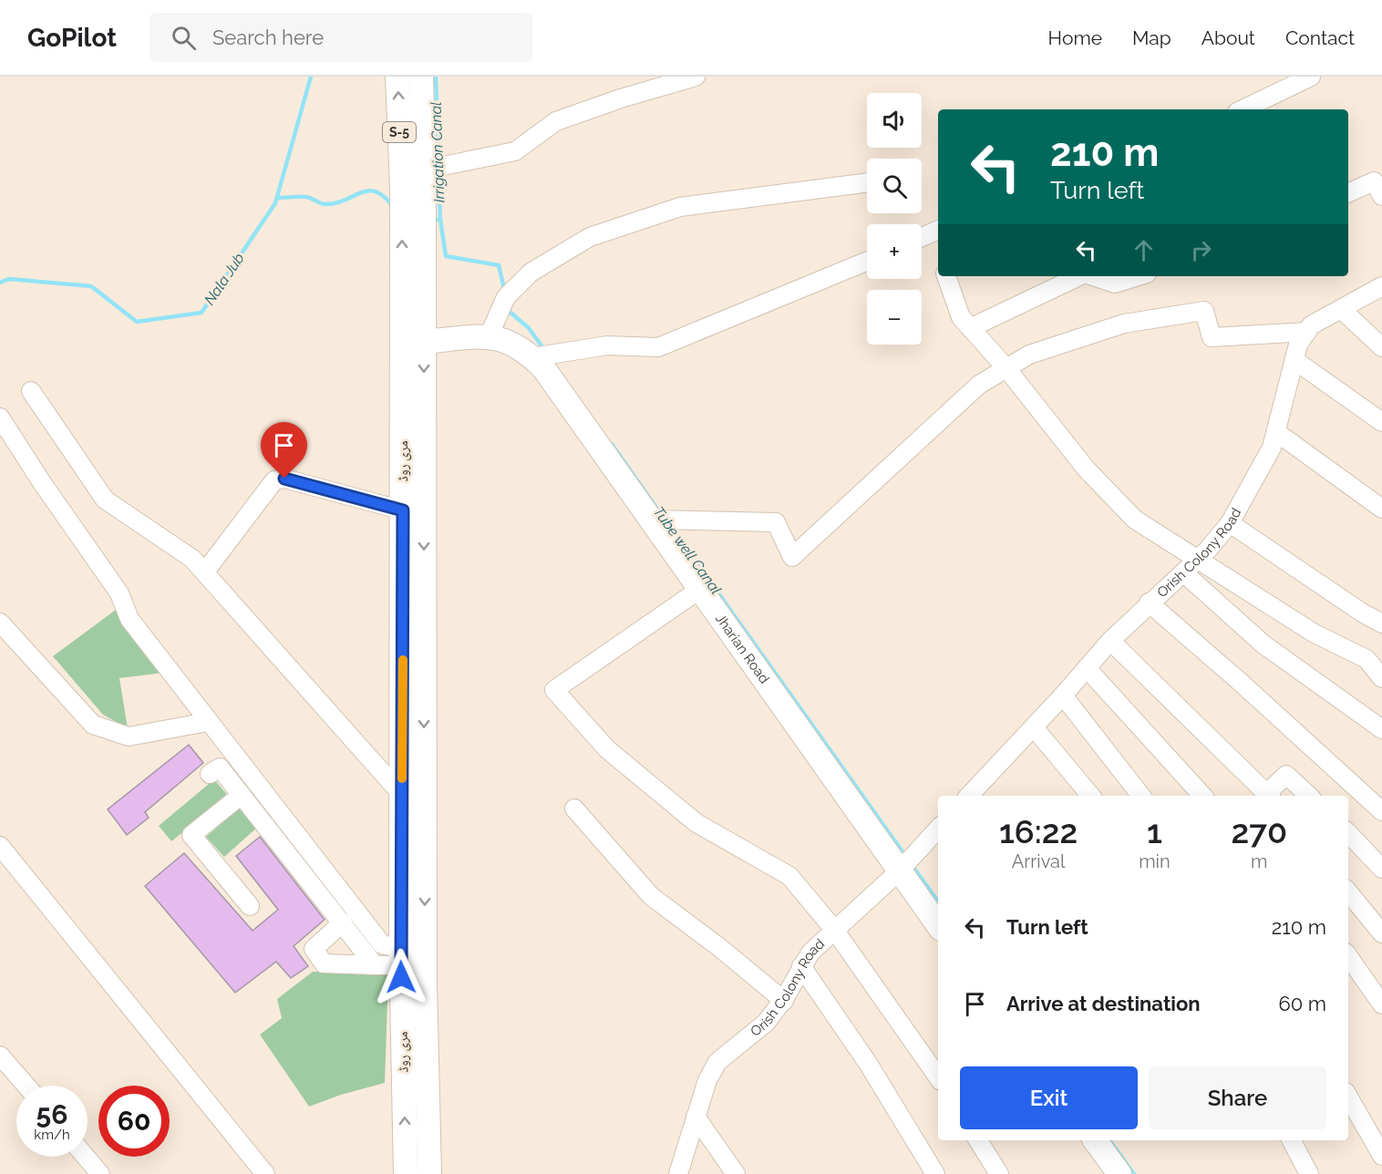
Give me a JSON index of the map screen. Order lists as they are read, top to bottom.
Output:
{
  "streets": {
    "main road": ["S-5", "مری روڈ", "Jharian Road"],
    "street": ["Orish Colony Road"]
  },
  "crossings": [
    ["مری روڈ", "Jharian Road"],
    ["Orish Colony Road", "Jharian Road"]
  ],
  "water": ["Irrigation Canal", "Nala Jub", "Tube well Canal"],
  "page": {
    "header": "GoPilot",
    "search": "Search here",
    "nav": [
      "Home",
      "Map",
      "About",
      "Contact"
    ],
    "map_buttons": ["+", "−"],
    "turn": ["210 m", "Turn left"],
    "eta": [
      "16:22",
      "Arrival",
      "1",
      "min",
      "270",
      "m"
    ],
    "list": [
      {
        "name": "Turn left",
        "value": "210 m"
      },
      {
        "name": "Arrive at destination",
        "value": "60 m"
      }
    ],
    "buttons": ["Exit", "Share"],
    "speed": "56 km/h",
    "limit": "60"
  }
}
